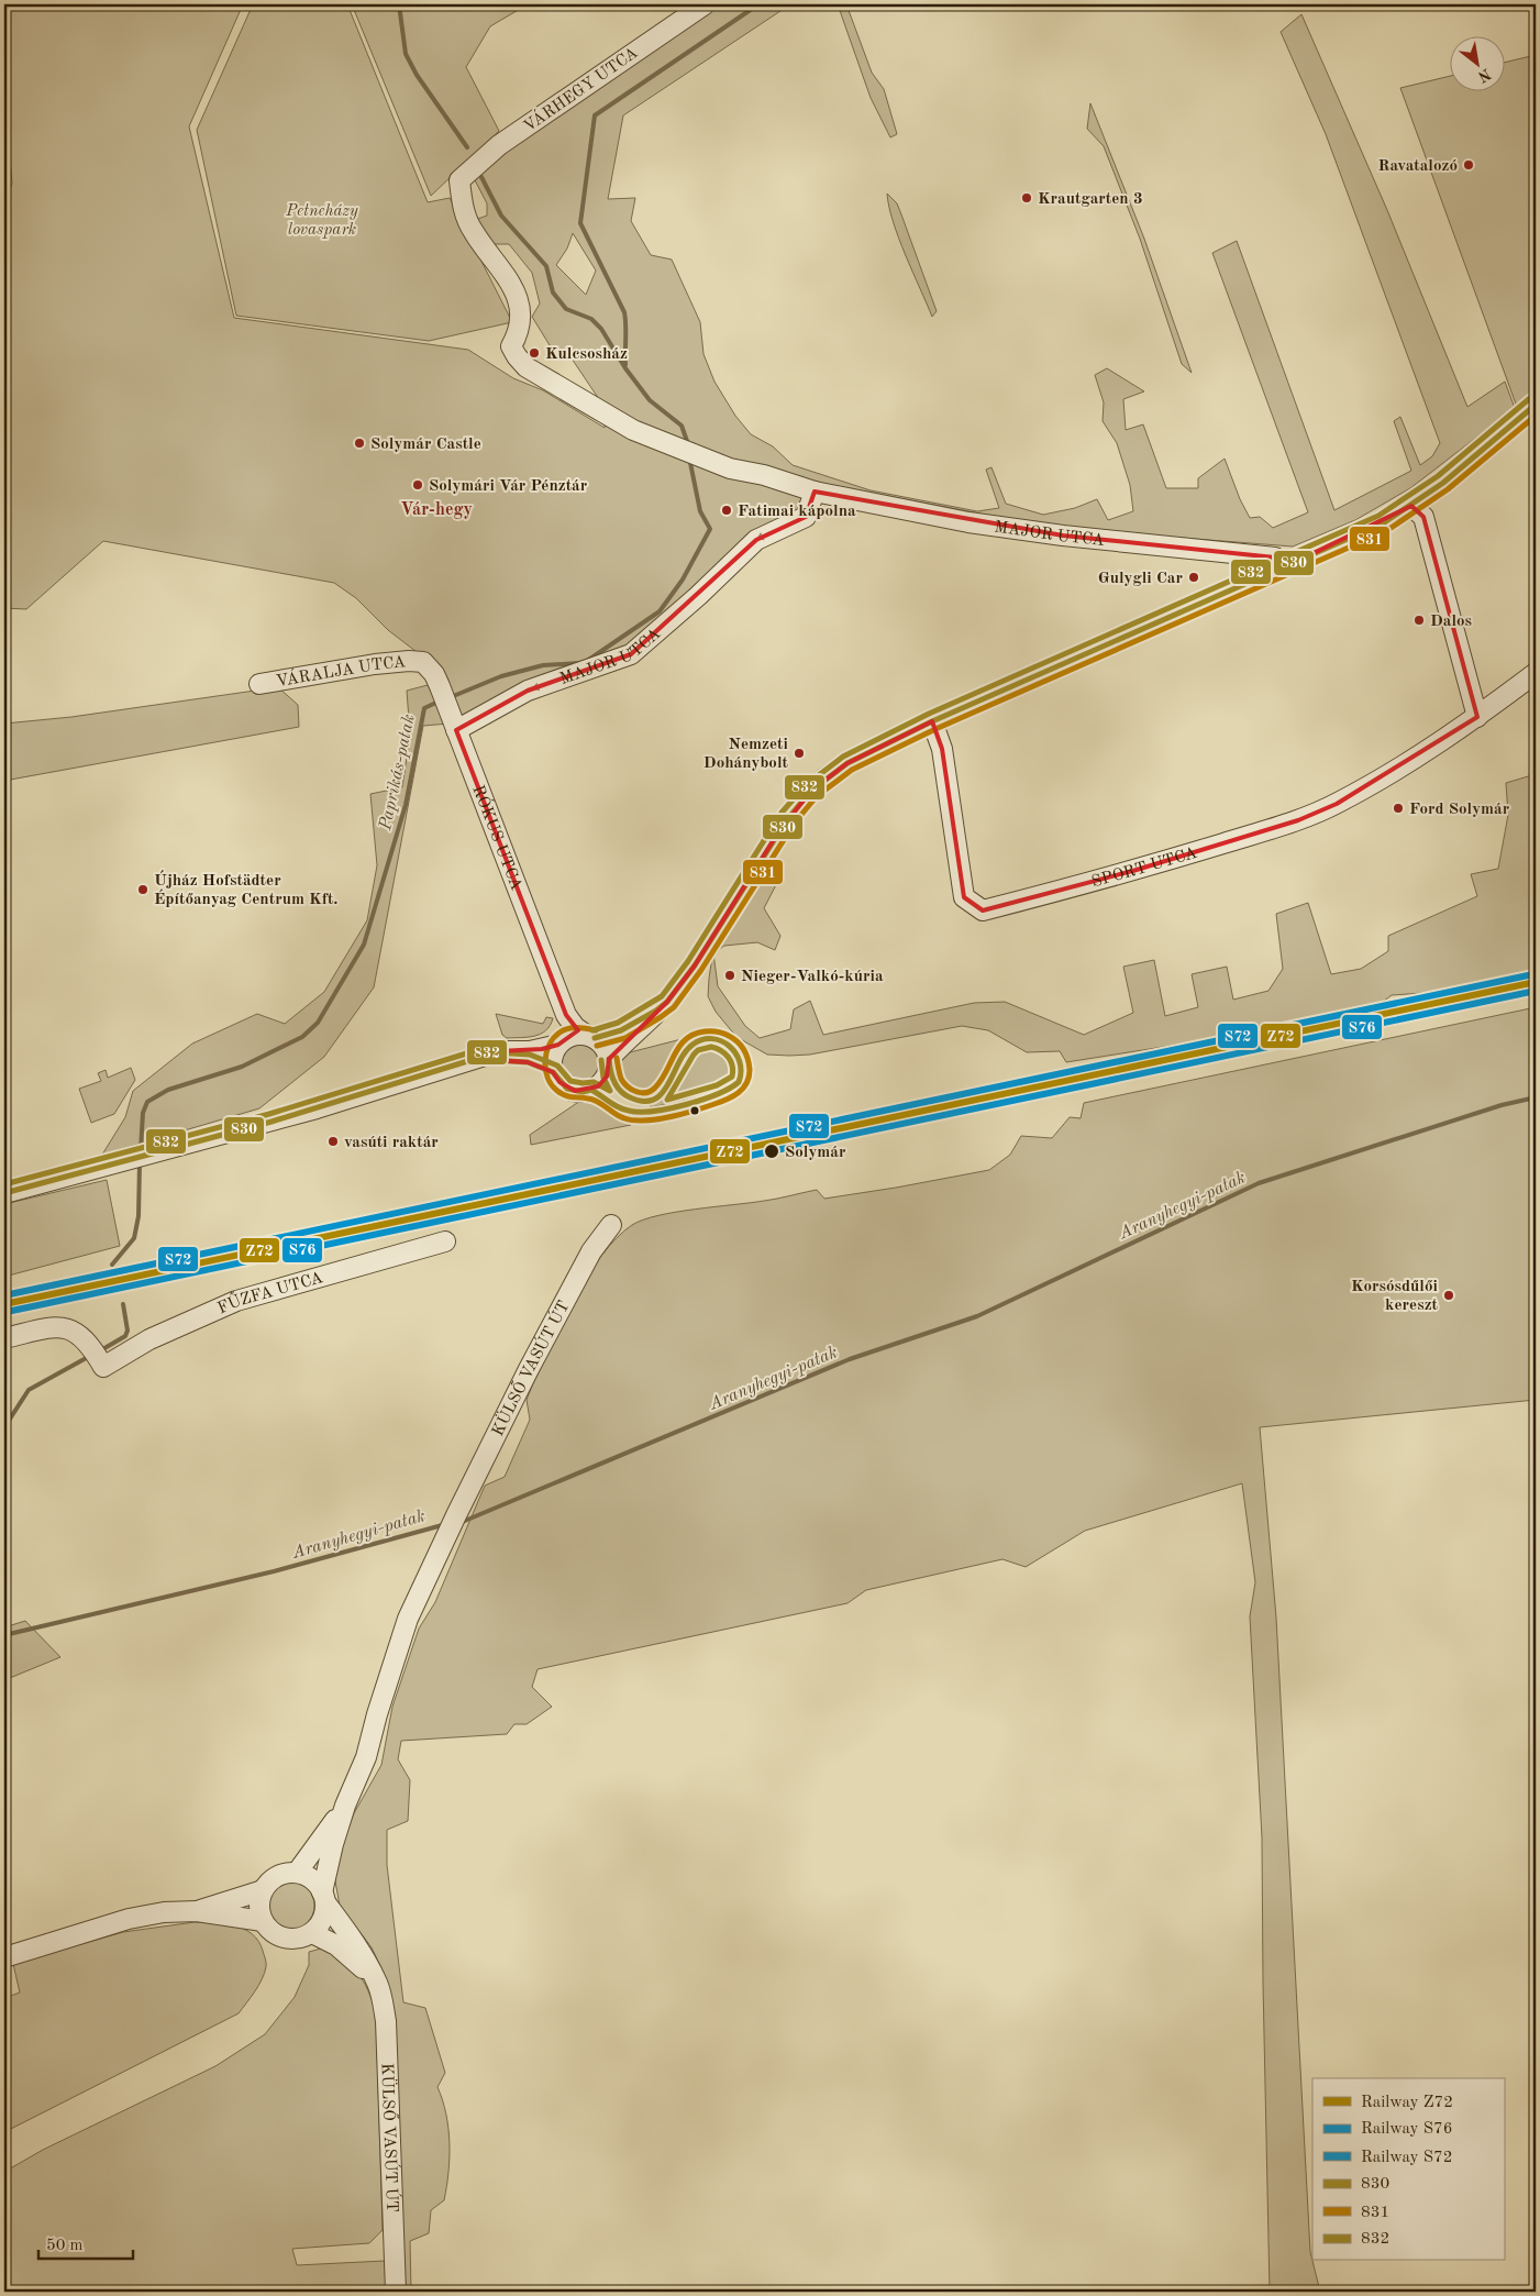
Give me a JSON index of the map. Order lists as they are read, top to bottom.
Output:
{
  "streets": {
    "street": [
      "VÁRHEGY UTCA",
      "MAJOR UTCA",
      "VÁRALJA UTCA",
      "RÓKUS UTCA",
      "SPORT UTCA",
      "FŰZFA UTCA",
      "KÜLSŐ VASÚT ÚT"
    ]
  },
  "crossings": [
    ["VÁRHEGY UTCA", "MAJOR UTCA"],
    ["MAJOR UTCA", "RÓKUS UTCA"],
    ["VÁRALJA UTCA", "RÓKUS UTCA"]
  ],
  "districts": ["Vár-hegy"],
  "water": ["Paprikás-patak", "Aranyhegyi-patak"],
  "parks": ["Petneházy lovaspark"],
  "places": [
    "Ravatalozó",
    "Krautgarten 3",
    "Kulcsosház",
    "Solymár Castle",
    "Solymári Vár Pénztár",
    "Fatimai kápolna",
    "Gulygli Car",
    "Dalos",
    "Nemzeti Dohánybolt",
    "Ford Solymár",
    "Újház Hofstädter Építőanyag Centrum Kft.",
    "Nieger-Valkó-kúria",
    "vasúti raktár",
    "Solymár",
    "Korsósdűlői kereszt"
  ],
  "lines": [
    "transit line 832",
    "transit line 830",
    "transit line 831",
    "rail line S72",
    "rail line Z72",
    "rail line S76"
  ],
  "legend": [
    "Railway Z72",
    "Railway S76",
    "Railway S72",
    "830",
    "831",
    "832"
  ],
  "scale_bar": "50 m",
  "north": "bottom right"
}
